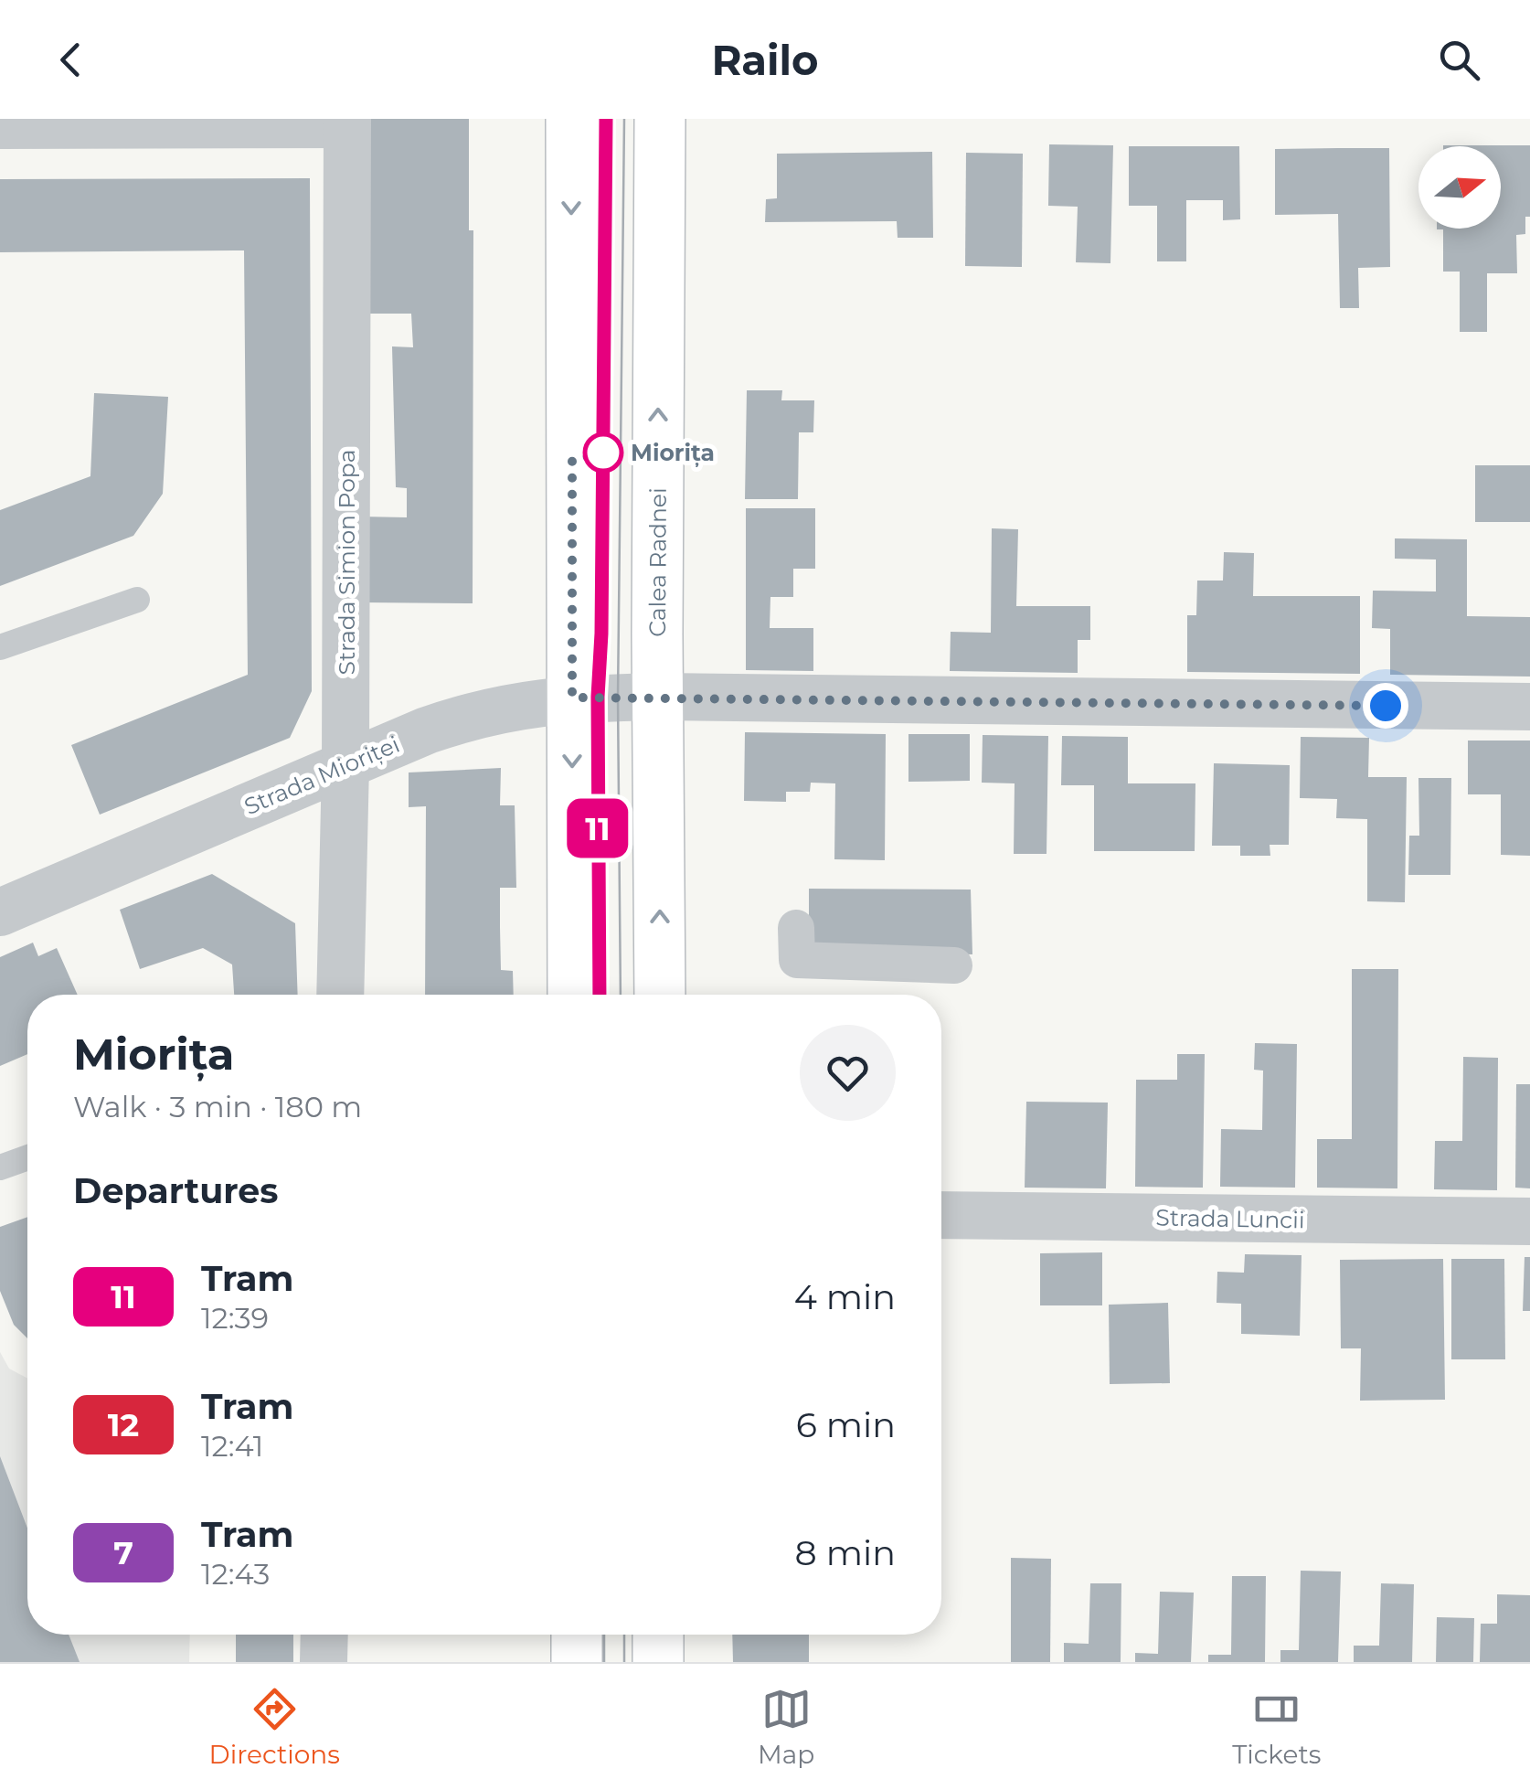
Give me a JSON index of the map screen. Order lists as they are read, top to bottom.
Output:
{
  "streets": {
    "main road": ["Calea Radnei"],
    "street": ["Strada Simion Popa", "Strada Mioriței", "Strada Luncii"]
  },
  "crossings": [
    ["Strada Simion Popa", "Strada Mioriței"],
    ["Calea Radnei", "Strada Mioriței"]
  ],
  "places": ["Miorița"],
  "lines": ["tram line 11"],
  "north": "right",
  "page": {
    "header": "Railo",
    "on_map": "11",
    "heading": [
      ["Miorița", "Walk · 3 min · 180 m"],
      "Departures"
    ],
    "list": [
      {
        "mark": "11",
        "name": "Tram",
        "note": "12:39",
        "value": "4 min"
      },
      {
        "mark": "12",
        "name": "Tram",
        "note": "12:41",
        "value": "6 min"
      },
      {
        "mark": "7",
        "name": "Tram",
        "note": "12:43",
        "value": "8 min"
      }
    ],
    "tabs": ["Directions", "Map", "Tickets"]
  }
}
